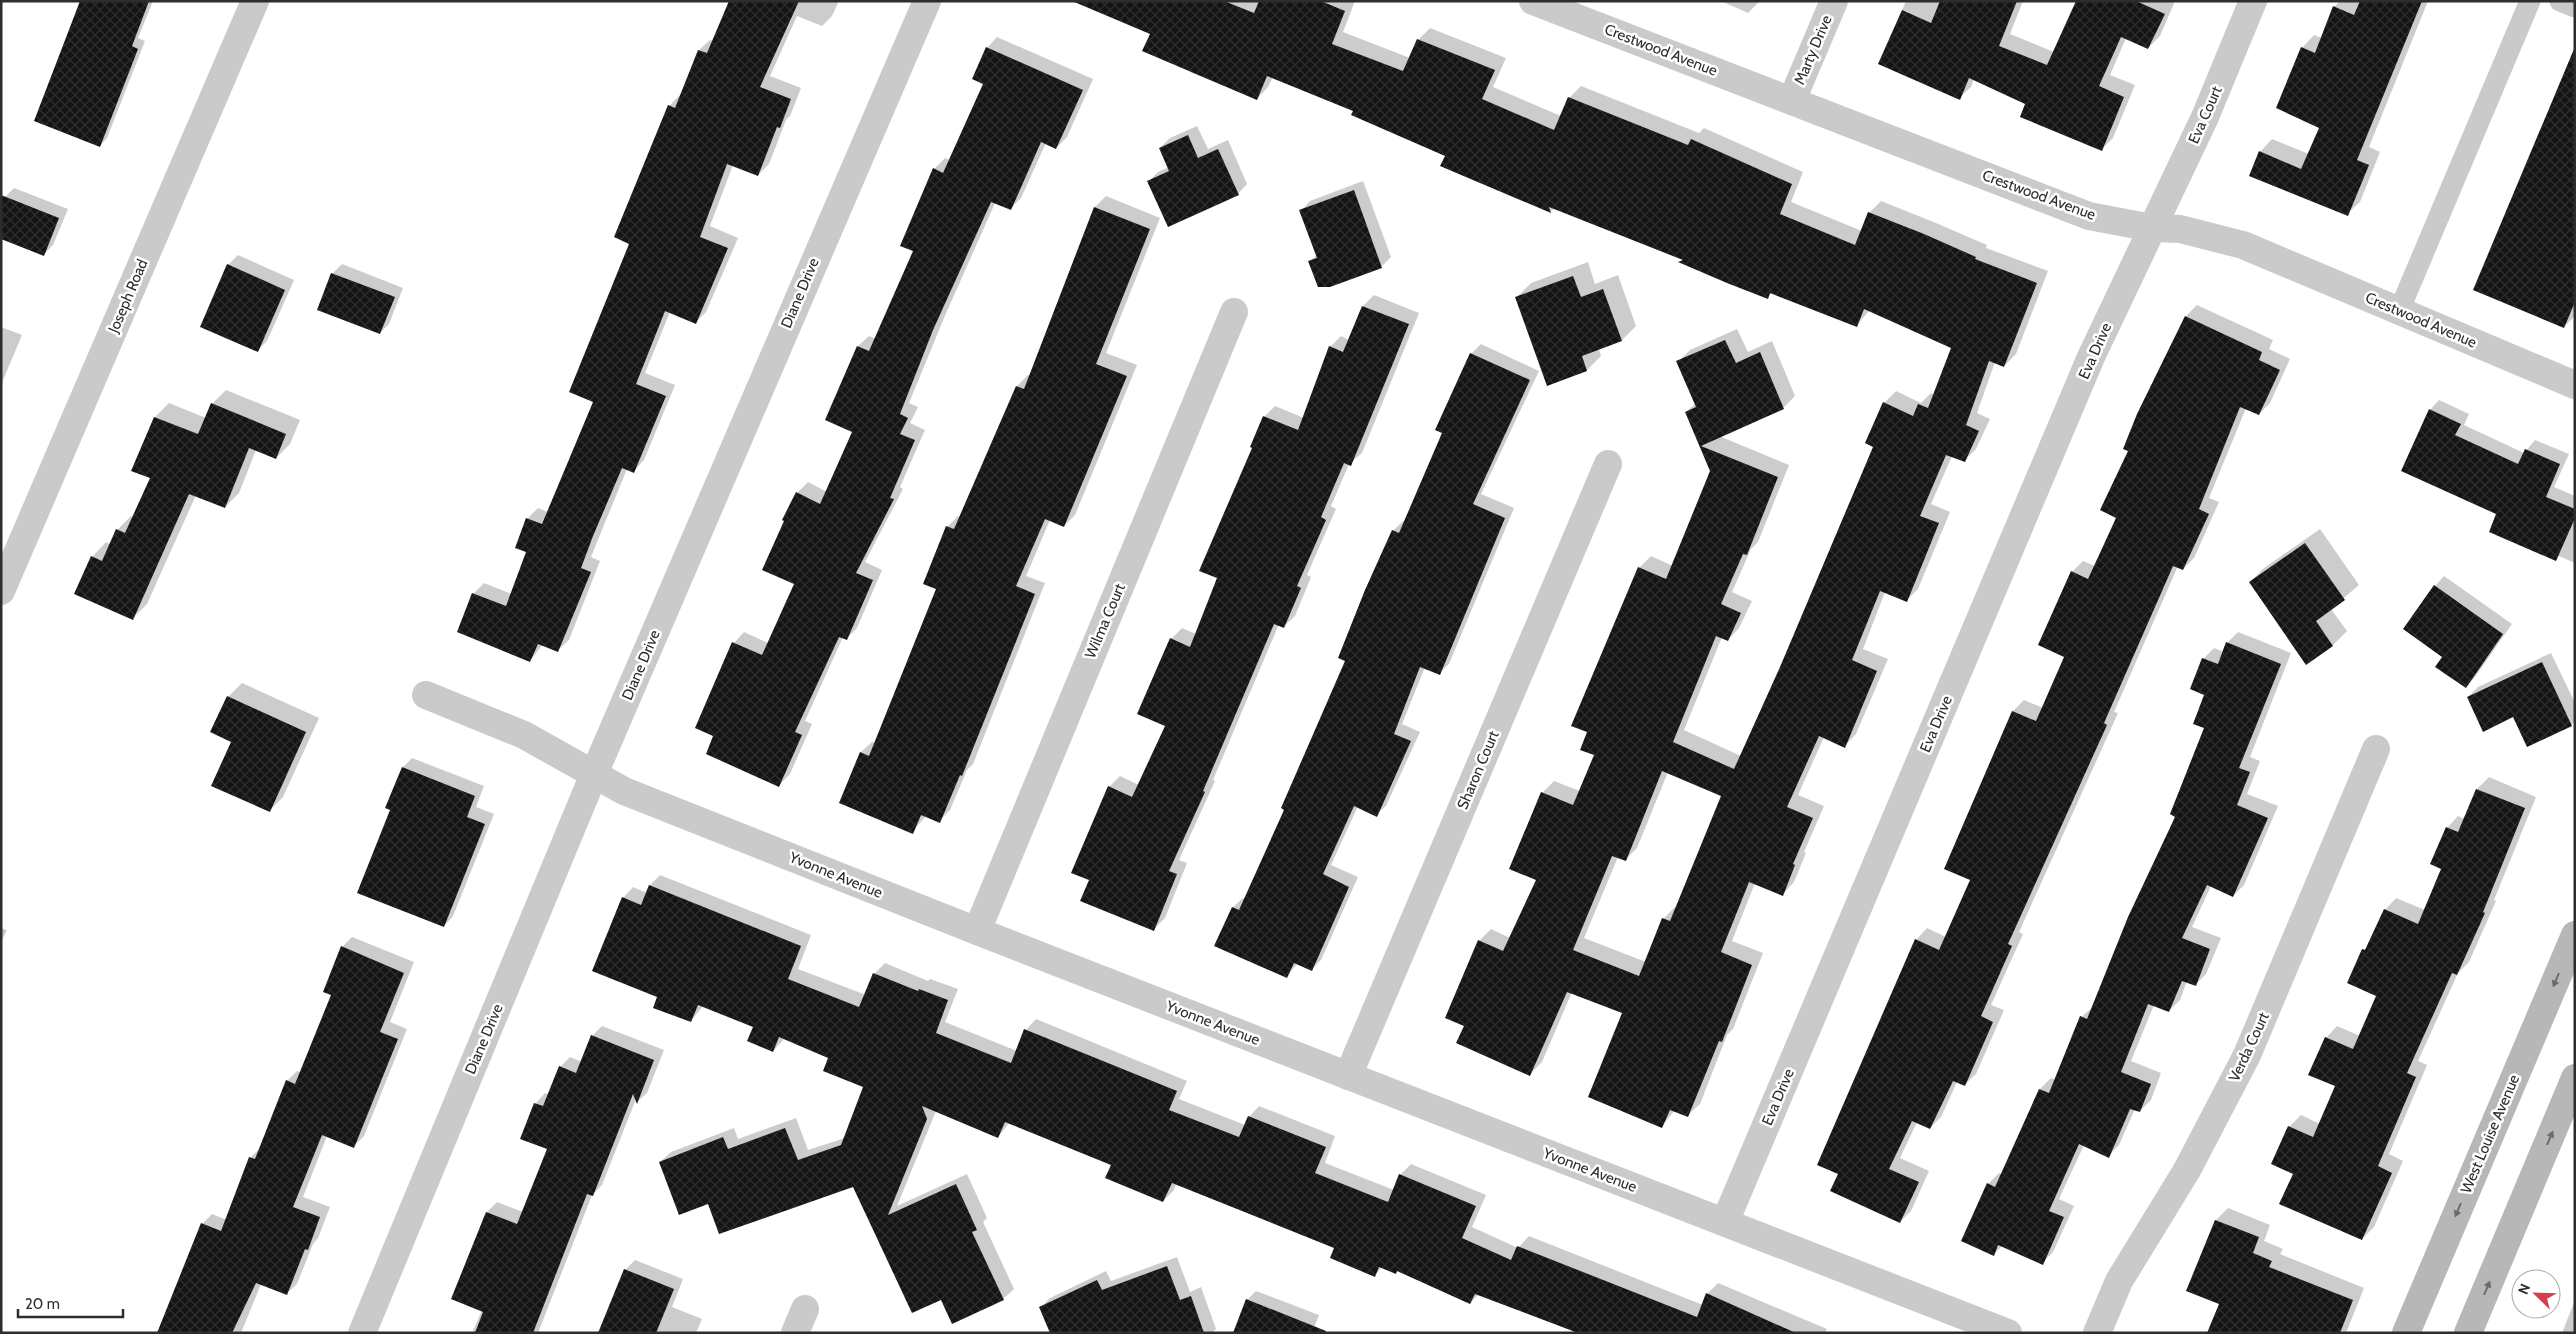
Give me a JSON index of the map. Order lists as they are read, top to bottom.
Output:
{
  "streets": {
    "main road": ["West Louise Avenue"],
    "street": [
      "Crestwood Avenue",
      "Marty Drive",
      "Eva Court",
      "Diane Drive",
      "Joseph Road",
      "Eva Drive",
      "Wilma Court",
      "Sharon Court",
      "Yvonne Avenue",
      "Verda Court"
    ]
  },
  "crossings": [
    ["Crestwood Avenue", "Marty Drive"],
    ["Crestwood Avenue", "Eva Court"],
    ["Crestwood Avenue", "Eva Drive"],
    ["Eva Court", "Eva Drive"],
    ["Diane Drive", "Yvonne Avenue"],
    ["Eva Drive", "Yvonne Avenue"],
    ["Wilma Court", "Yvonne Avenue"],
    ["Sharon Court", "Yvonne Avenue"]
  ],
  "scale_bar": "20 m",
  "north": "top left"
}
